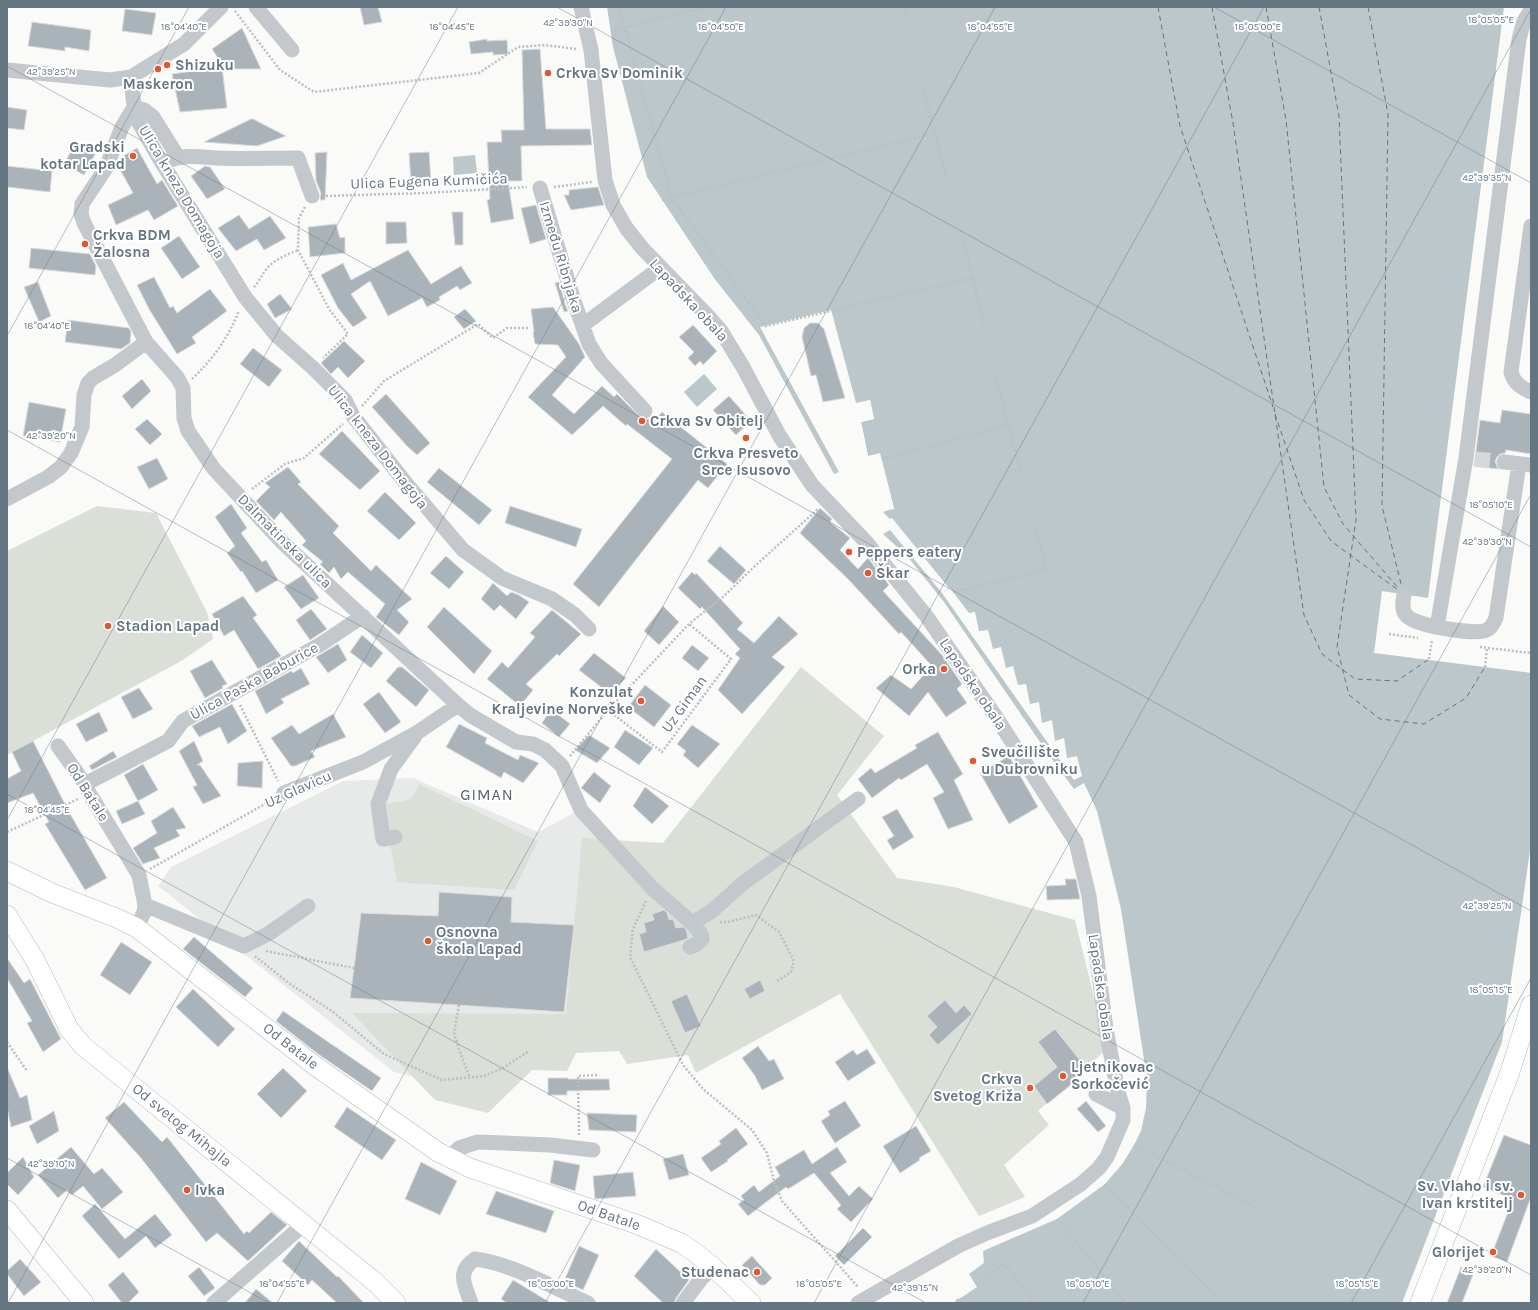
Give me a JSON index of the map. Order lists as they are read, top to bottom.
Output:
{
  "streets": {
    "main road": ["Od Batale", "Od svetog Mihajla"],
    "street": [
      "Ulica kneza Domagoja",
      "Između Ribnjaka",
      "Lapadska obala",
      "Dalmatinska ulica",
      "Ulica Paska Baburice",
      "Uz Glavicu"
    ],
    "path": ["Ulica Eugena Kumičića", "Uz Giman"]
  },
  "crossings": [
    ["Ulica Eugena Kumičića", "Između Ribnjaka"],
    ["Ulica Eugena Kumičića", "Lapadska obala"],
    ["Između Ribnjaka", "Lapadska obala"],
    ["Dalmatinska ulica", "Ulica Paska Baburice"],
    ["Dalmatinska ulica", "Uz Glavicu"],
    ["Ulica Paska Baburice", "Od Batale"],
    ["Uz Glavicu", "Od Batale"]
  ],
  "districts": ["GIMAN"],
  "places": [
    "Shizuku",
    "Maskeron",
    "Crkva Sv Dominik",
    "Gradski kotar Lapad",
    "Crkva BDM Žalosna",
    "Crkva Sv Obitelj",
    "Crkva Presveto Srce Isusovo",
    "Peppers eatery",
    "Škar",
    "Stadion Lapad",
    "Orka",
    "Konzulat Kraljevine Norveške",
    "Sveučilište u Dubrovniku",
    "Osnovna škola Lapad",
    "Ljetnikovac Sorkočević",
    "Crkva Svetog Križa",
    "Ivka",
    "Sv. Vlaho i sv. Ivan krstitelj",
    "Glorijet",
    "Studenac"
  ],
  "coordinates": [
    "18°05'05\"E",
    "42°39'30\"N",
    "18°04'40\"E",
    "18°04'45\"E",
    "18°04'50\"E",
    "18°04'55\"E",
    "18°05'00\"E",
    "42°39'25\"N",
    "42°39'35\"N",
    "42°39'20\"N",
    "18°05'10\"E",
    "18°05'15\"E",
    "42°39'10\"N",
    "42°39'15\"N"
  ]
}
